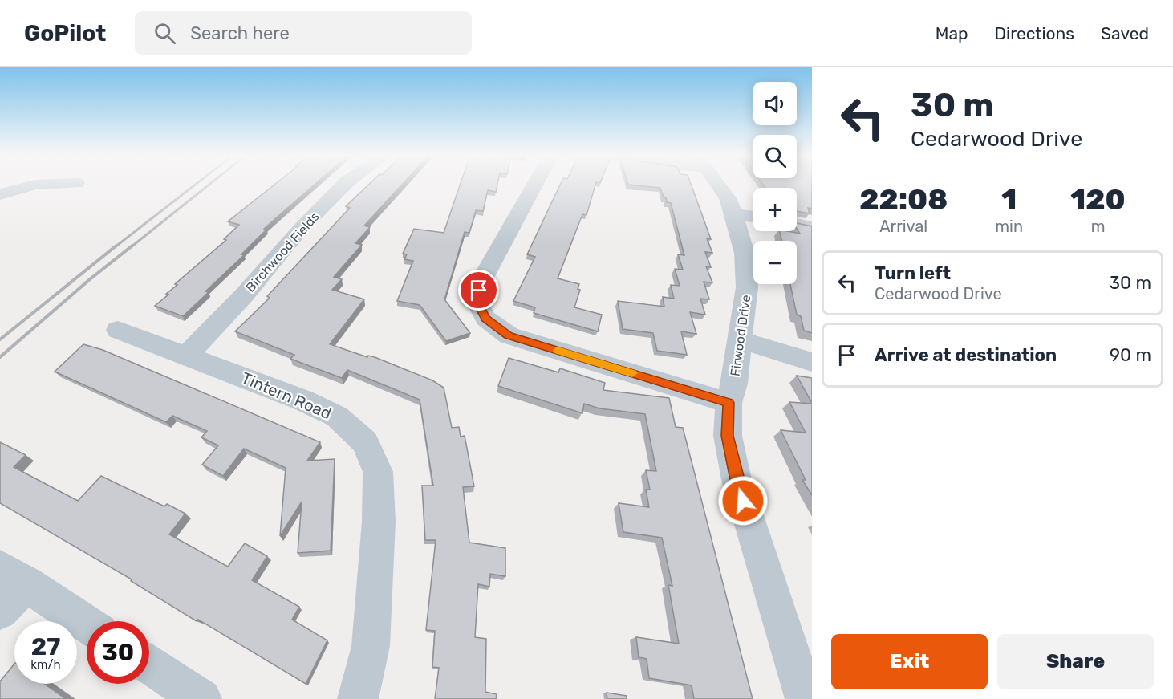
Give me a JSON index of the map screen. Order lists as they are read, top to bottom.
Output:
{
  "streets": {
    "street": ["Birchwood Fields", "Firwood Drive", "Tintern Road"]
  },
  "crossings": [
    ["Birchwood Fields", "Tintern Road"]
  ],
  "page": {
    "header": "GoPilot",
    "search": "Search here",
    "nav": ["Map", "Directions", "Saved"],
    "turn": ["30 m", "Cedarwood Drive"],
    "map_buttons": ["+", "−"],
    "eta": [
      "22:08",
      "Arrival",
      "1",
      "min",
      "120",
      "m"
    ],
    "list": [
      {
        "name": "Turn left",
        "note": "Cedarwood Drive",
        "value": "30 m"
      },
      {
        "name": "Arrive at destination",
        "value": "90 m"
      }
    ],
    "speed": "27 km/h",
    "limit": "30",
    "buttons": ["Exit", "Share"]
  }
}
